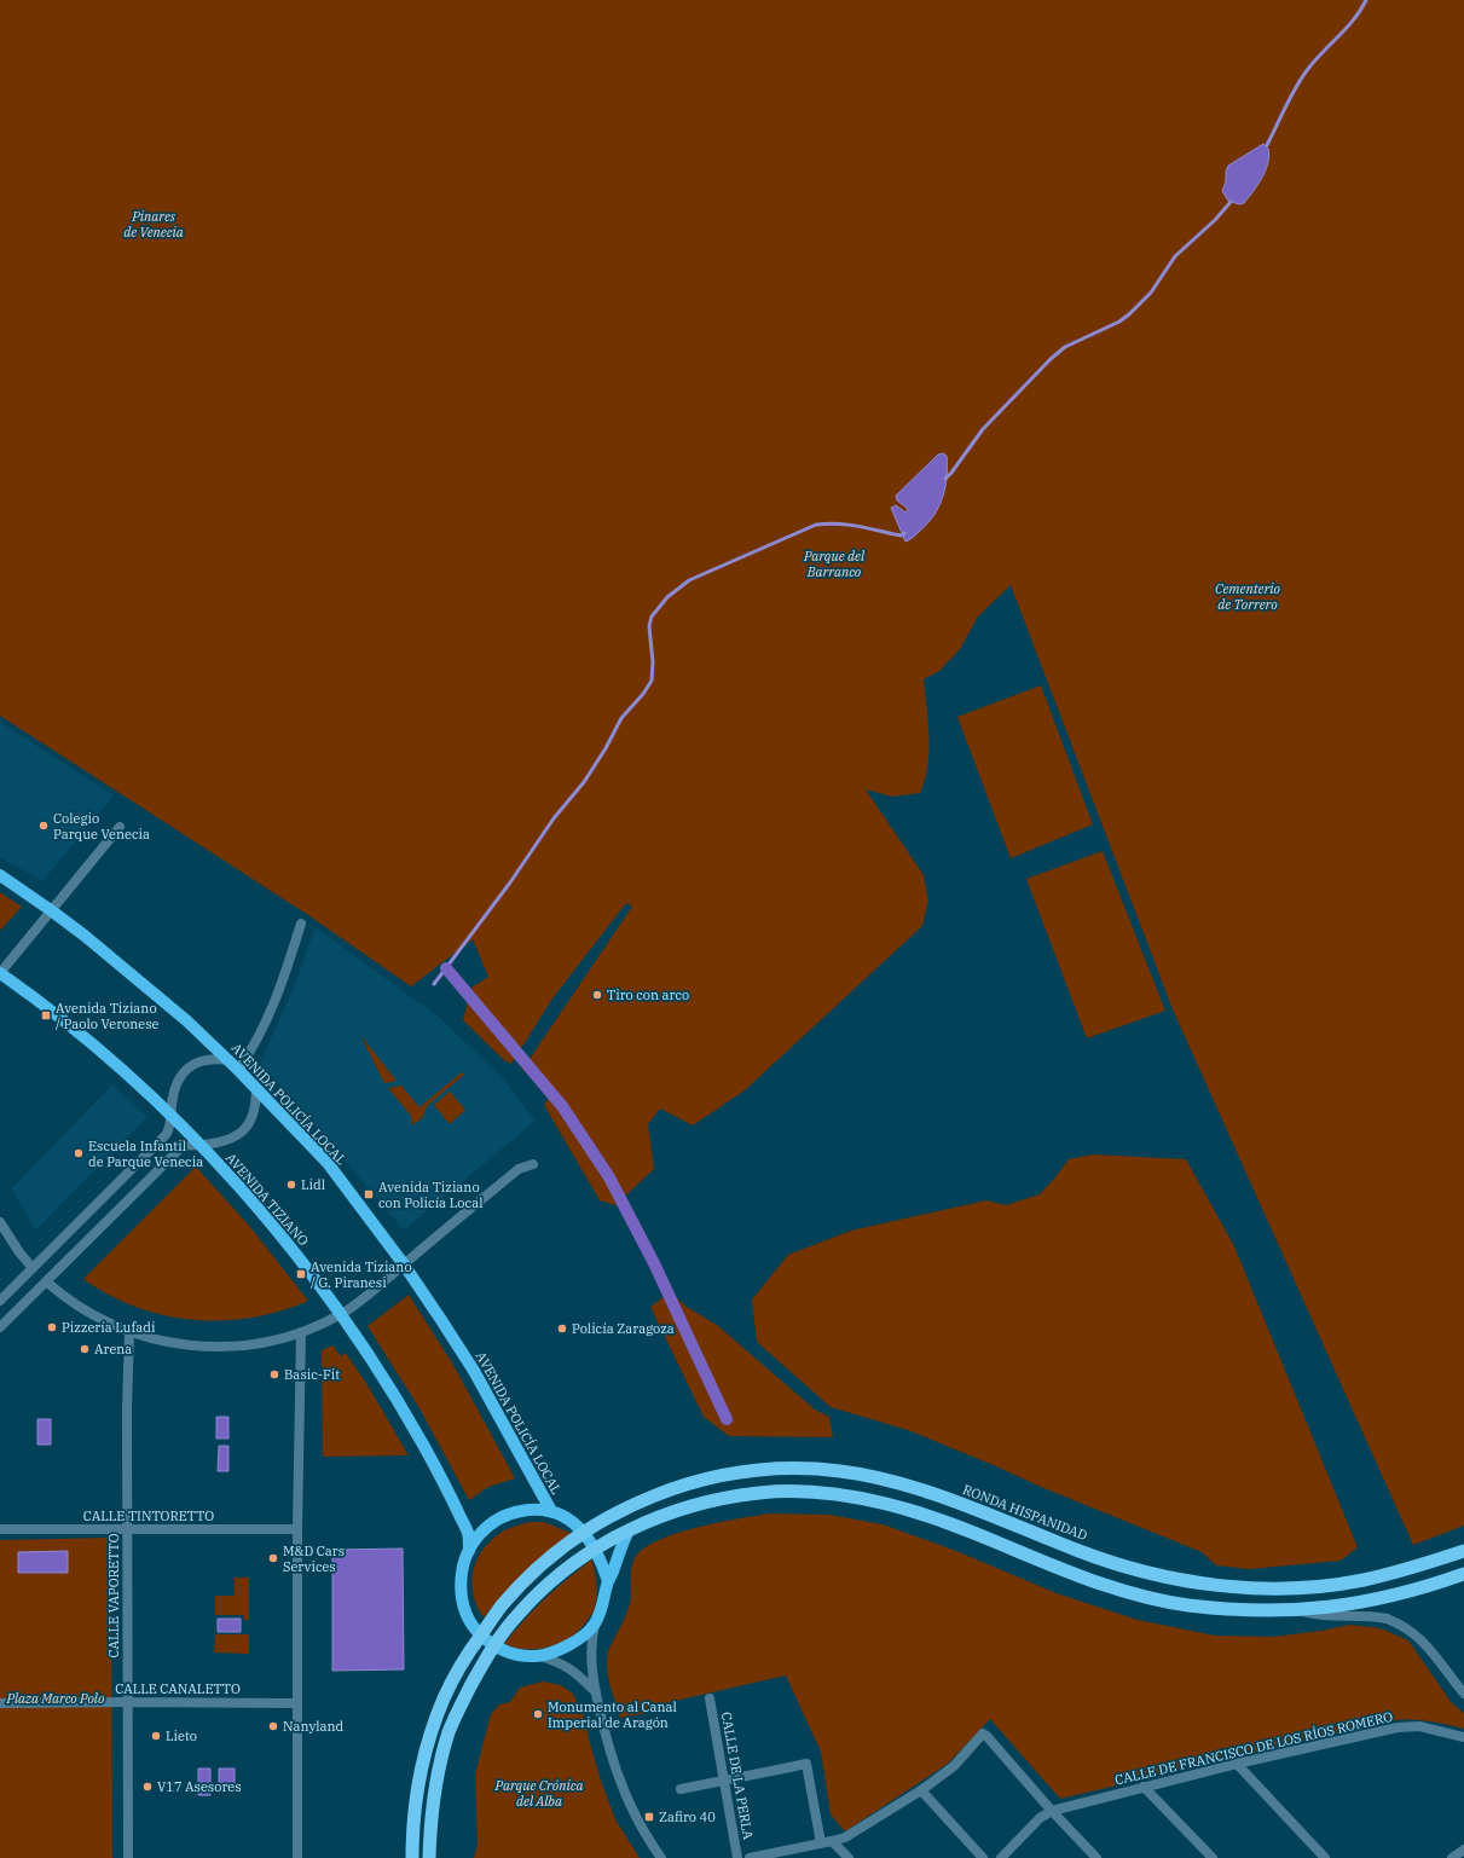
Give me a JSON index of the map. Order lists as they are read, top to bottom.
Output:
{
  "streets": {
    "highway": ["RONDA HISPANIDAD"],
    "main road": ["AVENIDA POLICÍA LOCAL", "AVENIDA TIZIANO"],
    "street": [
      "CALLE TINTORETTO",
      "CALLE VAPORETTO",
      "CALLE CANALETTO",
      "CALLE DE FRANCISCO DE LOS RÍOS ROMERO",
      "CALLE DE LA PERLA"
    ]
  },
  "crossings": [
    ["AVENIDA POLICÍA LOCAL", "AVENIDA TIZIANO"],
    ["CALLE TINTORETTO", "CALLE VAPORETTO"],
    ["CALLE VAPORETTO", "CALLE CANALETTO"]
  ],
  "parks": [
    "Pinares de Venecia",
    "Parque del Barranco",
    "Cementerio de Torrero",
    "Plaza Marco Polo",
    "Parque Crónica del Alba"
  ],
  "places": {
    "other": [
      "Colegio Parque Venecia",
      "Tiro con arco",
      "Escuela Infantil de Parque Venecia",
      "Lidl",
      "Pizzería Lufadi",
      "Policía Zaragoza",
      "Arena",
      "Basic-Fit",
      "M&D Cars Services",
      "Monumento al Canal Imperial de Aragón",
      "Nanyland",
      "Lieto",
      "V17 Asesores"
    ],
    "transit": [
      "Avenida Tiziano / Paolo Veronese",
      "Avenida Tiziano con Policía Local",
      "Avenida Tiziano / G. Piranesi",
      "Zafiro 40"
    ]
  }
}
